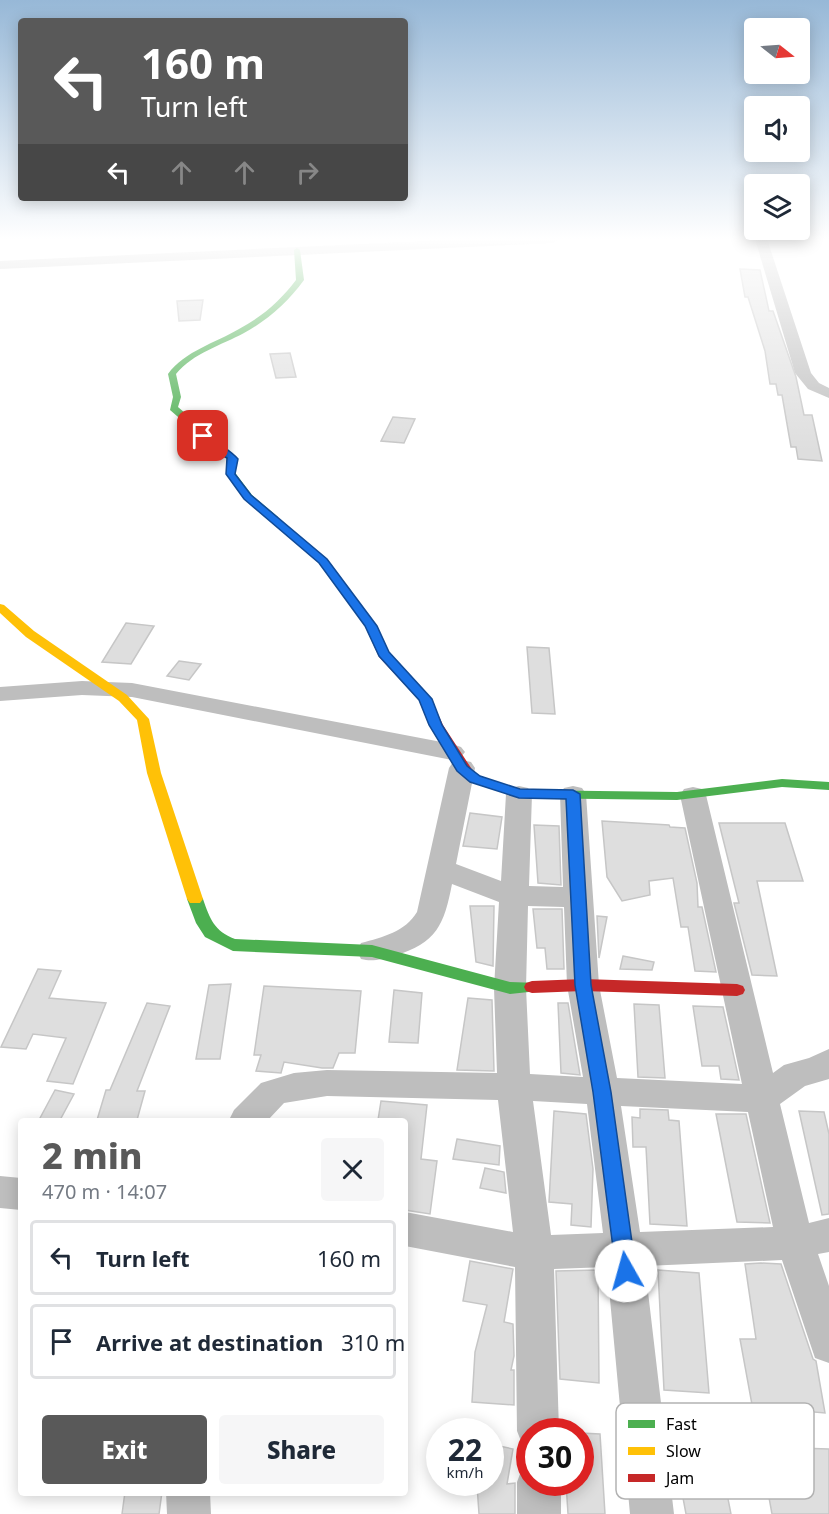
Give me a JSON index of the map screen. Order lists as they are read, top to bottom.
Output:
{
  "legend": ["Fast", "Slow", "Jam"],
  "north": "right",
  "page": {
    "turn": ["160 m", "Turn left"],
    "heading": ["2 min", "470 m · 14:07"],
    "list": [
      {
        "name": "Turn left",
        "value": "160 m"
      },
      {
        "name": "Arrive at destination",
        "value": "310 m"
      }
    ],
    "buttons": ["Exit", "Share"],
    "speed": "22 km/h",
    "limit": "30"
  }
}
